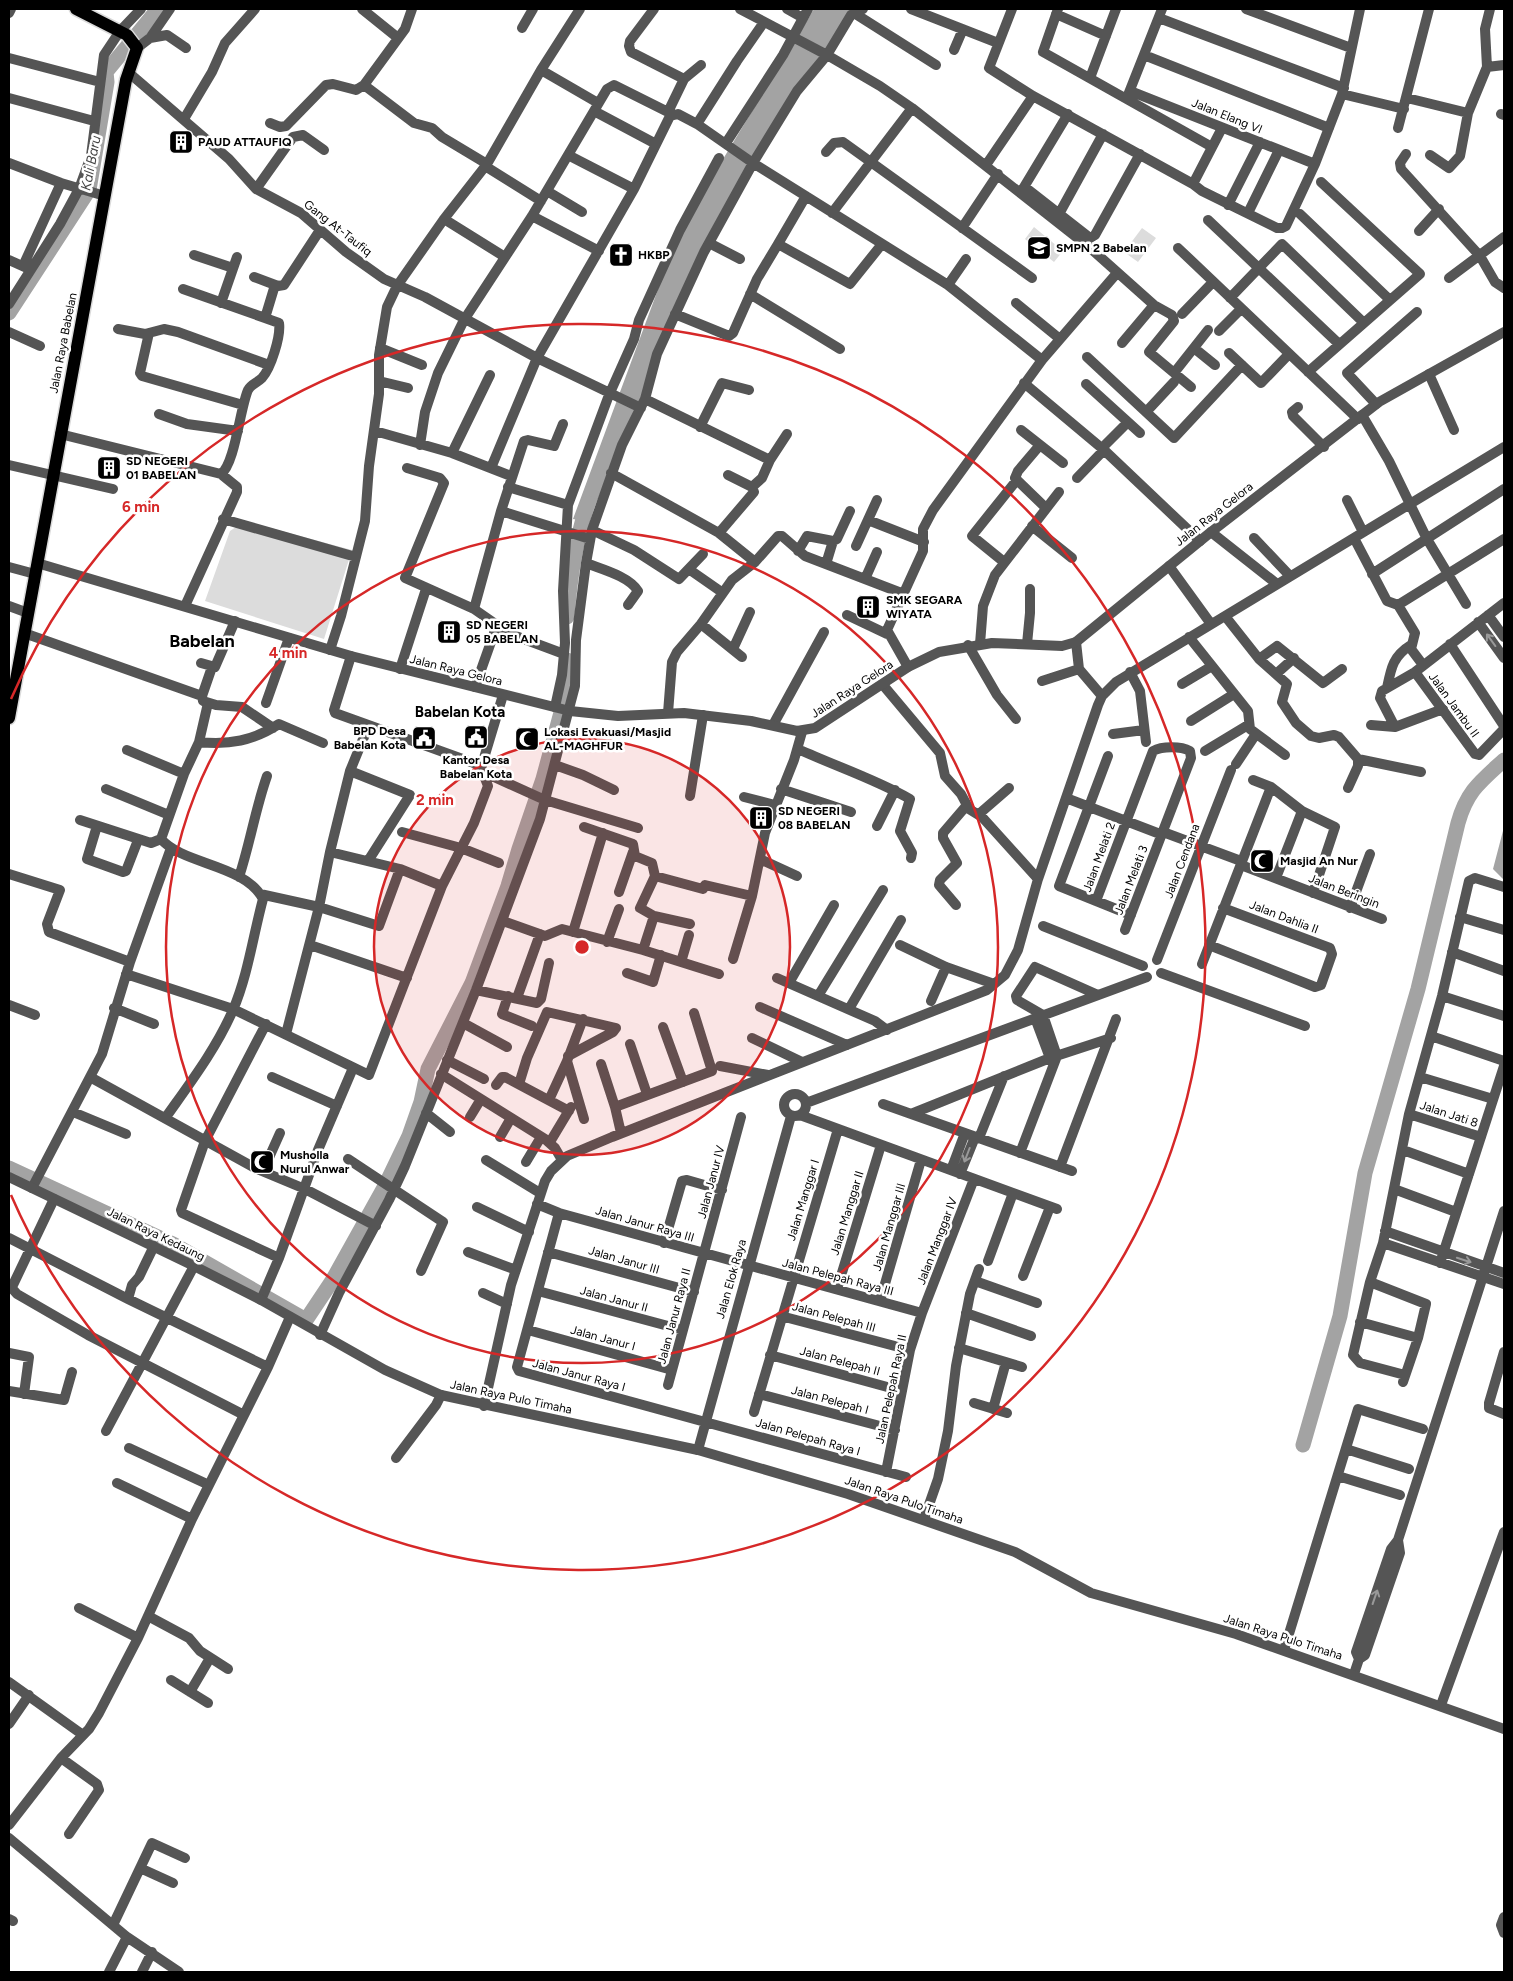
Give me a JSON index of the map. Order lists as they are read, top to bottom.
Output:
{
  "streets": {
    "main road": ["Jalan Raya Babelan"],
    "street": [
      "Jalan Elang VI",
      "Gang At-Taufiq",
      "Jalan Raya Gelora",
      "Jalan Jambu II",
      "Jalan Melati 2",
      "Jalan Cendana",
      "Jalan Melati 3",
      "Jalan Beringin",
      "Jalan Dahlia II",
      "Jalan Jati 8",
      "Jalan Janur IV",
      "Jalan Manggar I",
      "Jalan Manggar II",
      "Jalan Janur Raya III",
      "Jalan Manggar III",
      "Jalan Raya Kedaung",
      "Jalan Manggar IV",
      "Jalan Janur III",
      "Jalan Pelepah Raya III",
      "Jalan Elok Raya",
      "Jalan Janur II",
      "Jalan Janur Raya II",
      "Jalan Pelepah III",
      "Jalan Janur I",
      "Jalan Pelepah II",
      "Jalan Janur Raya I",
      "Jalan Pelepah Raya II",
      "Jalan Raya Pulo Timaha",
      "Jalan Pelepah I",
      "Jalan Pelepah Raya I"
    ]
  },
  "crossings": [
    ["Gang At-Taufiq", "Jalan Raya Babelan"],
    ["Jalan Raya Babelan", "Jalan Raya Gelora"],
    ["Jalan Melati 2", "Jalan Melati 3"],
    ["Jalan Melati 2", "Jalan Beringin"],
    ["Jalan Cendana", "Jalan Beringin"],
    ["Jalan Melati 3", "Jalan Beringin"],
    ["Jalan Janur IV", "Jalan Janur Raya III"],
    ["Jalan Janur IV", "Jalan Janur Raya II"],
    ["Jalan Manggar I", "Jalan Pelepah Raya III"],
    ["Jalan Manggar I", "Jalan Pelepah III"],
    ["Jalan Manggar I", "Jalan Pelepah II"],
    ["Jalan Manggar I", "Jalan Pelepah I"],
    ["Jalan Manggar II", "Jalan Pelepah Raya III"],
    ["Jalan Janur Raya III", "Jalan Pelepah Raya III"],
    ["Jalan Janur Raya III", "Jalan Elok Raya"],
    ["Jalan Janur Raya III", "Jalan Janur Raya II"],
    ["Jalan Janur Raya III", "Jalan Janur Raya I"],
    ["Jalan Manggar III", "Jalan Pelepah Raya III"],
    ["Jalan Raya Kedaung", "Jalan Raya Pulo Timaha"],
    ["Jalan Manggar IV", "Jalan Pelepah Raya III"],
    ["Jalan Manggar IV", "Jalan Pelepah Raya II"],
    ["Jalan Janur III", "Jalan Janur Raya II"],
    ["Jalan Janur III", "Jalan Janur Raya I"],
    ["Jalan Pelepah Raya III", "Jalan Elok Raya"],
    ["Jalan Pelepah Raya III", "Jalan Pelepah Raya II"],
    ["Jalan Elok Raya", "Jalan Janur Raya I"],
    ["Jalan Elok Raya", "Jalan Raya Pulo Timaha"],
    ["Jalan Elok Raya", "Jalan Pelepah Raya I"],
    ["Jalan Janur II", "Jalan Janur Raya II"],
    ["Jalan Janur II", "Jalan Janur Raya I"],
    ["Jalan Janur Raya II", "Jalan Janur I"],
    ["Jalan Pelepah III", "Jalan Pelepah Raya II"],
    ["Jalan Janur I", "Jalan Janur Raya I"],
    ["Jalan Pelepah II", "Jalan Pelepah Raya II"],
    ["Jalan Janur Raya I", "Jalan Pelepah Raya I"],
    ["Jalan Pelepah Raya II", "Jalan Pelepah I"],
    ["Jalan Pelepah Raya II", "Jalan Pelepah Raya I"]
  ],
  "districts": ["Babelan", "Babelan Kota"],
  "water": ["Kali Baru"],
  "places": {
    "building": [
      "PAUD ATTAUFIQ",
      "SD NEGERI 01 BABELAN",
      "SMK SEGARA WIYATA",
      "SD NEGERI 05 BABELAN",
      "SD NEGERI 08 BABELAN"
    ],
    "school or university": ["SMPN 2 Babelan"],
    "church": ["HKBP"],
    "public building": ["Kantor Desa Babelan Kota", "BPD Desa Babelan Kota"],
    "mosque": ["Lokasi Evakuasi/Masjid AL-MAGHFUR", "Masjid An Nur", "Musholla Nurul Anwar"]
  },
  "rings": ["6 min", "4 min", "2 min"]
}
